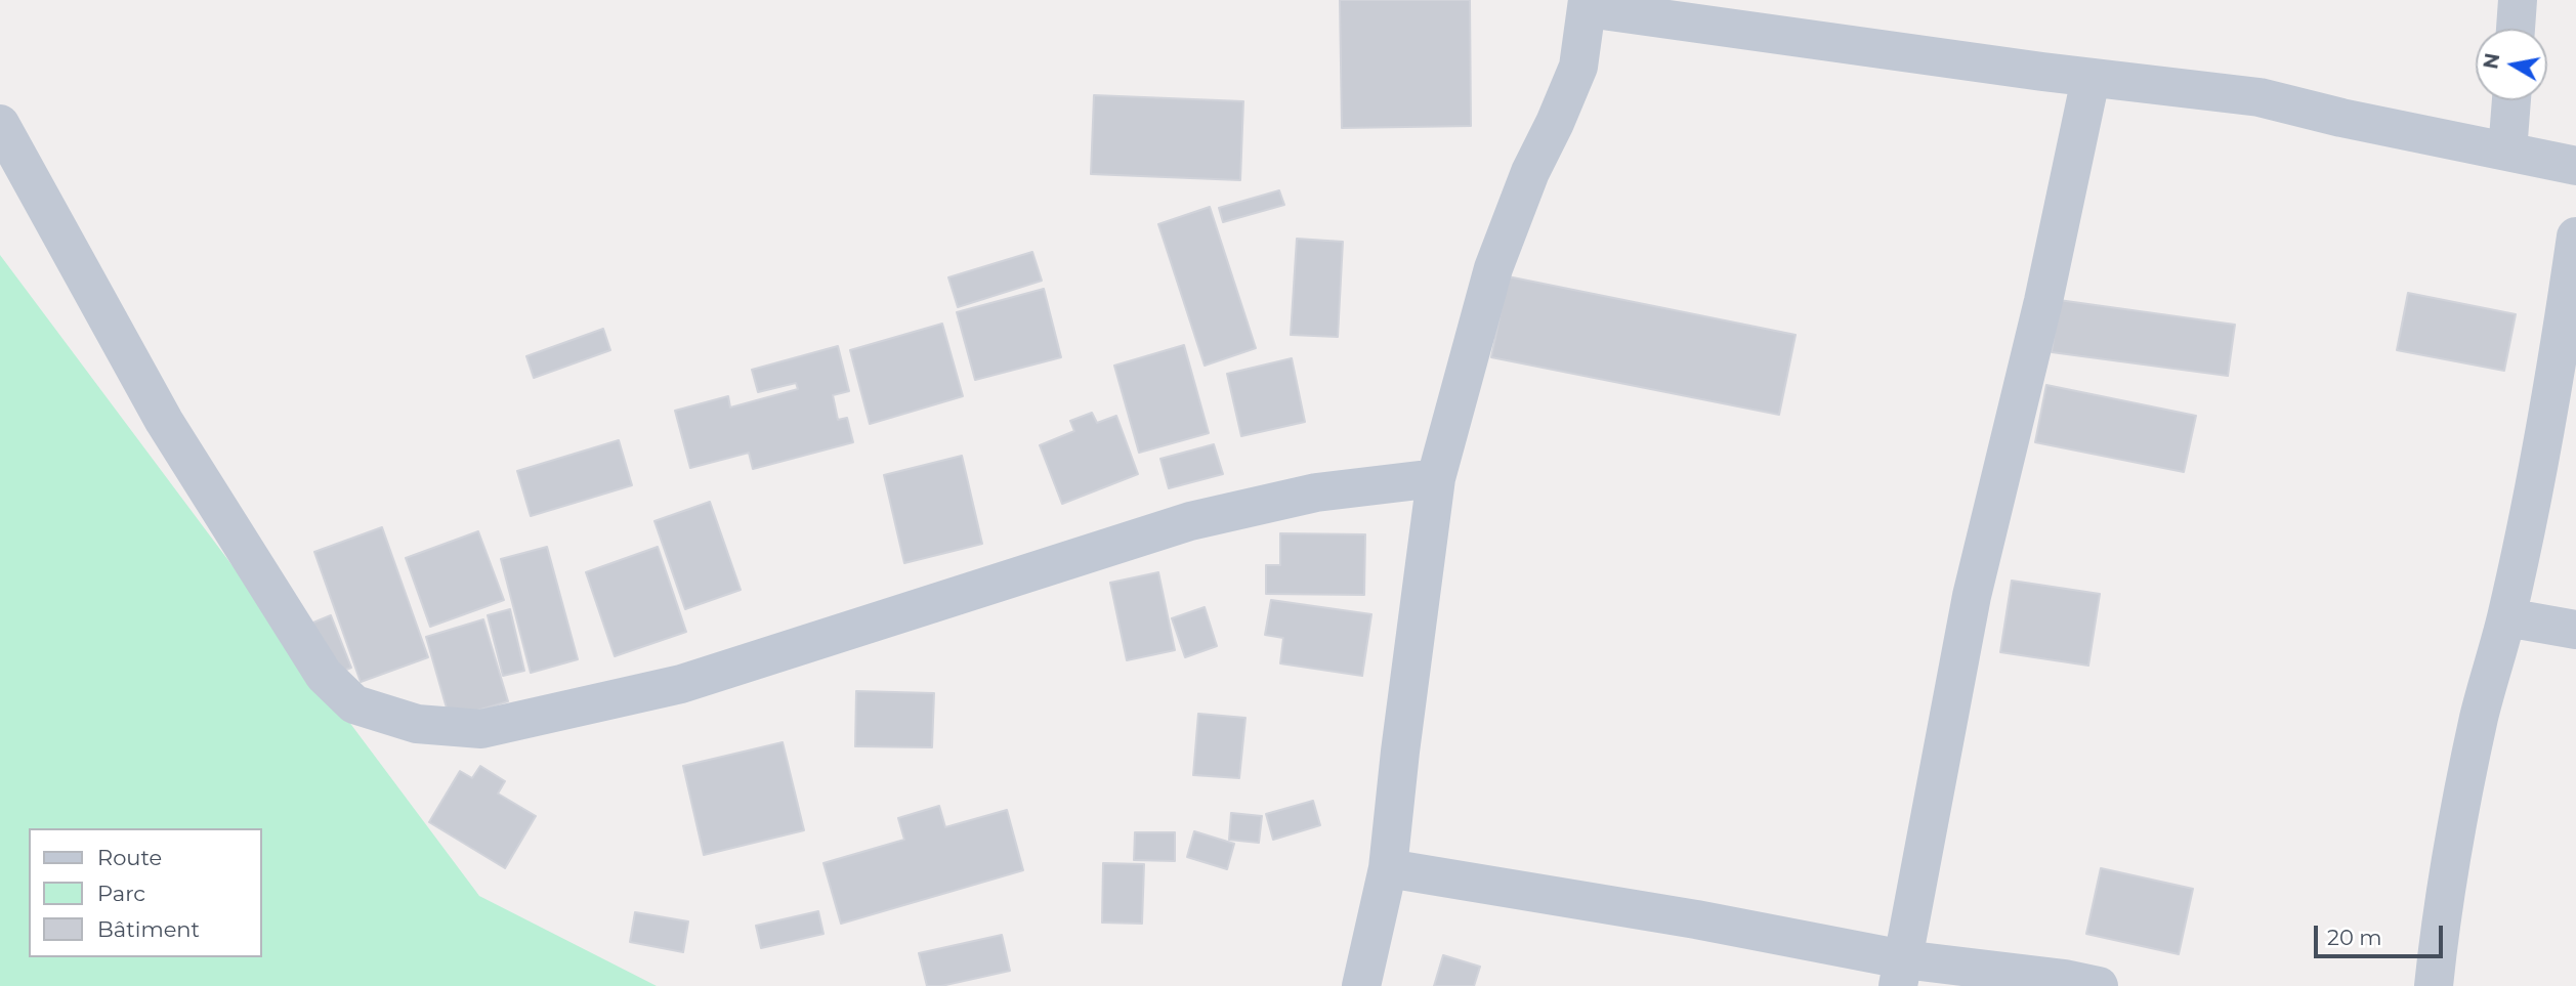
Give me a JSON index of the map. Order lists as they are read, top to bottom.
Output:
{
  "legend": ["Route", "Parc", "Bâtiment"],
  "scale_bar": "20 m",
  "north": "left"
}
